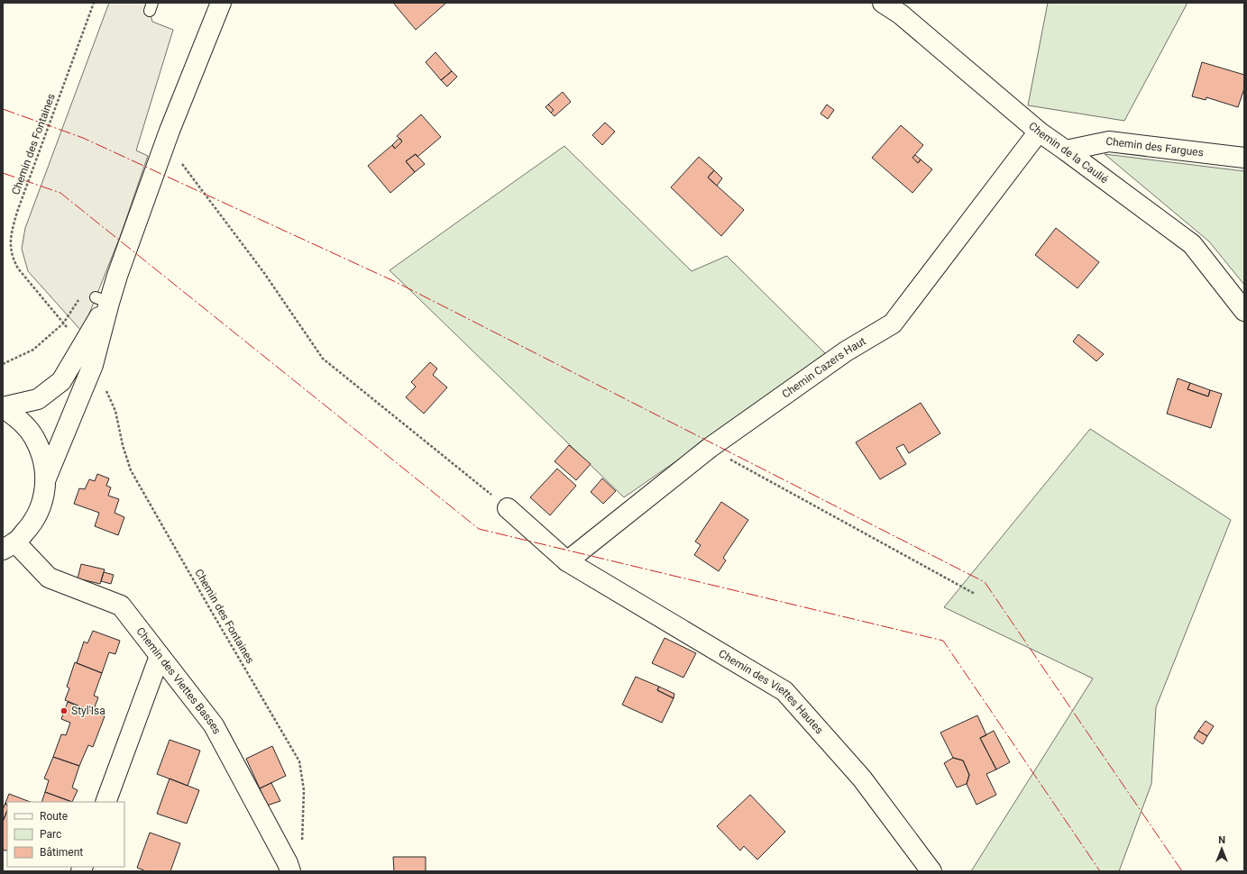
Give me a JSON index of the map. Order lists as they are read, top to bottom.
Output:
{
  "streets": {
    "street": [
      "Chemin des Fargues",
      "Chemin de la Caulié",
      "Chemin Cazers Haut",
      "Chemin des Viettes Basses",
      "Chemin des Viettes Hautes"
    ],
    "path": ["Chemin des Fontaines"]
  },
  "crossings": [
    ["Chemin des Fargues", "Chemin de la Caulié"],
    ["Chemin de la Caulié", "Chemin Cazers Haut"],
    ["Chemin Cazers Haut", "Chemin des Viettes Hautes"]
  ],
  "places": ["Styl'Isa"],
  "legend": ["Route", "Parc", "Bâtiment"],
  "north": "top"
}
